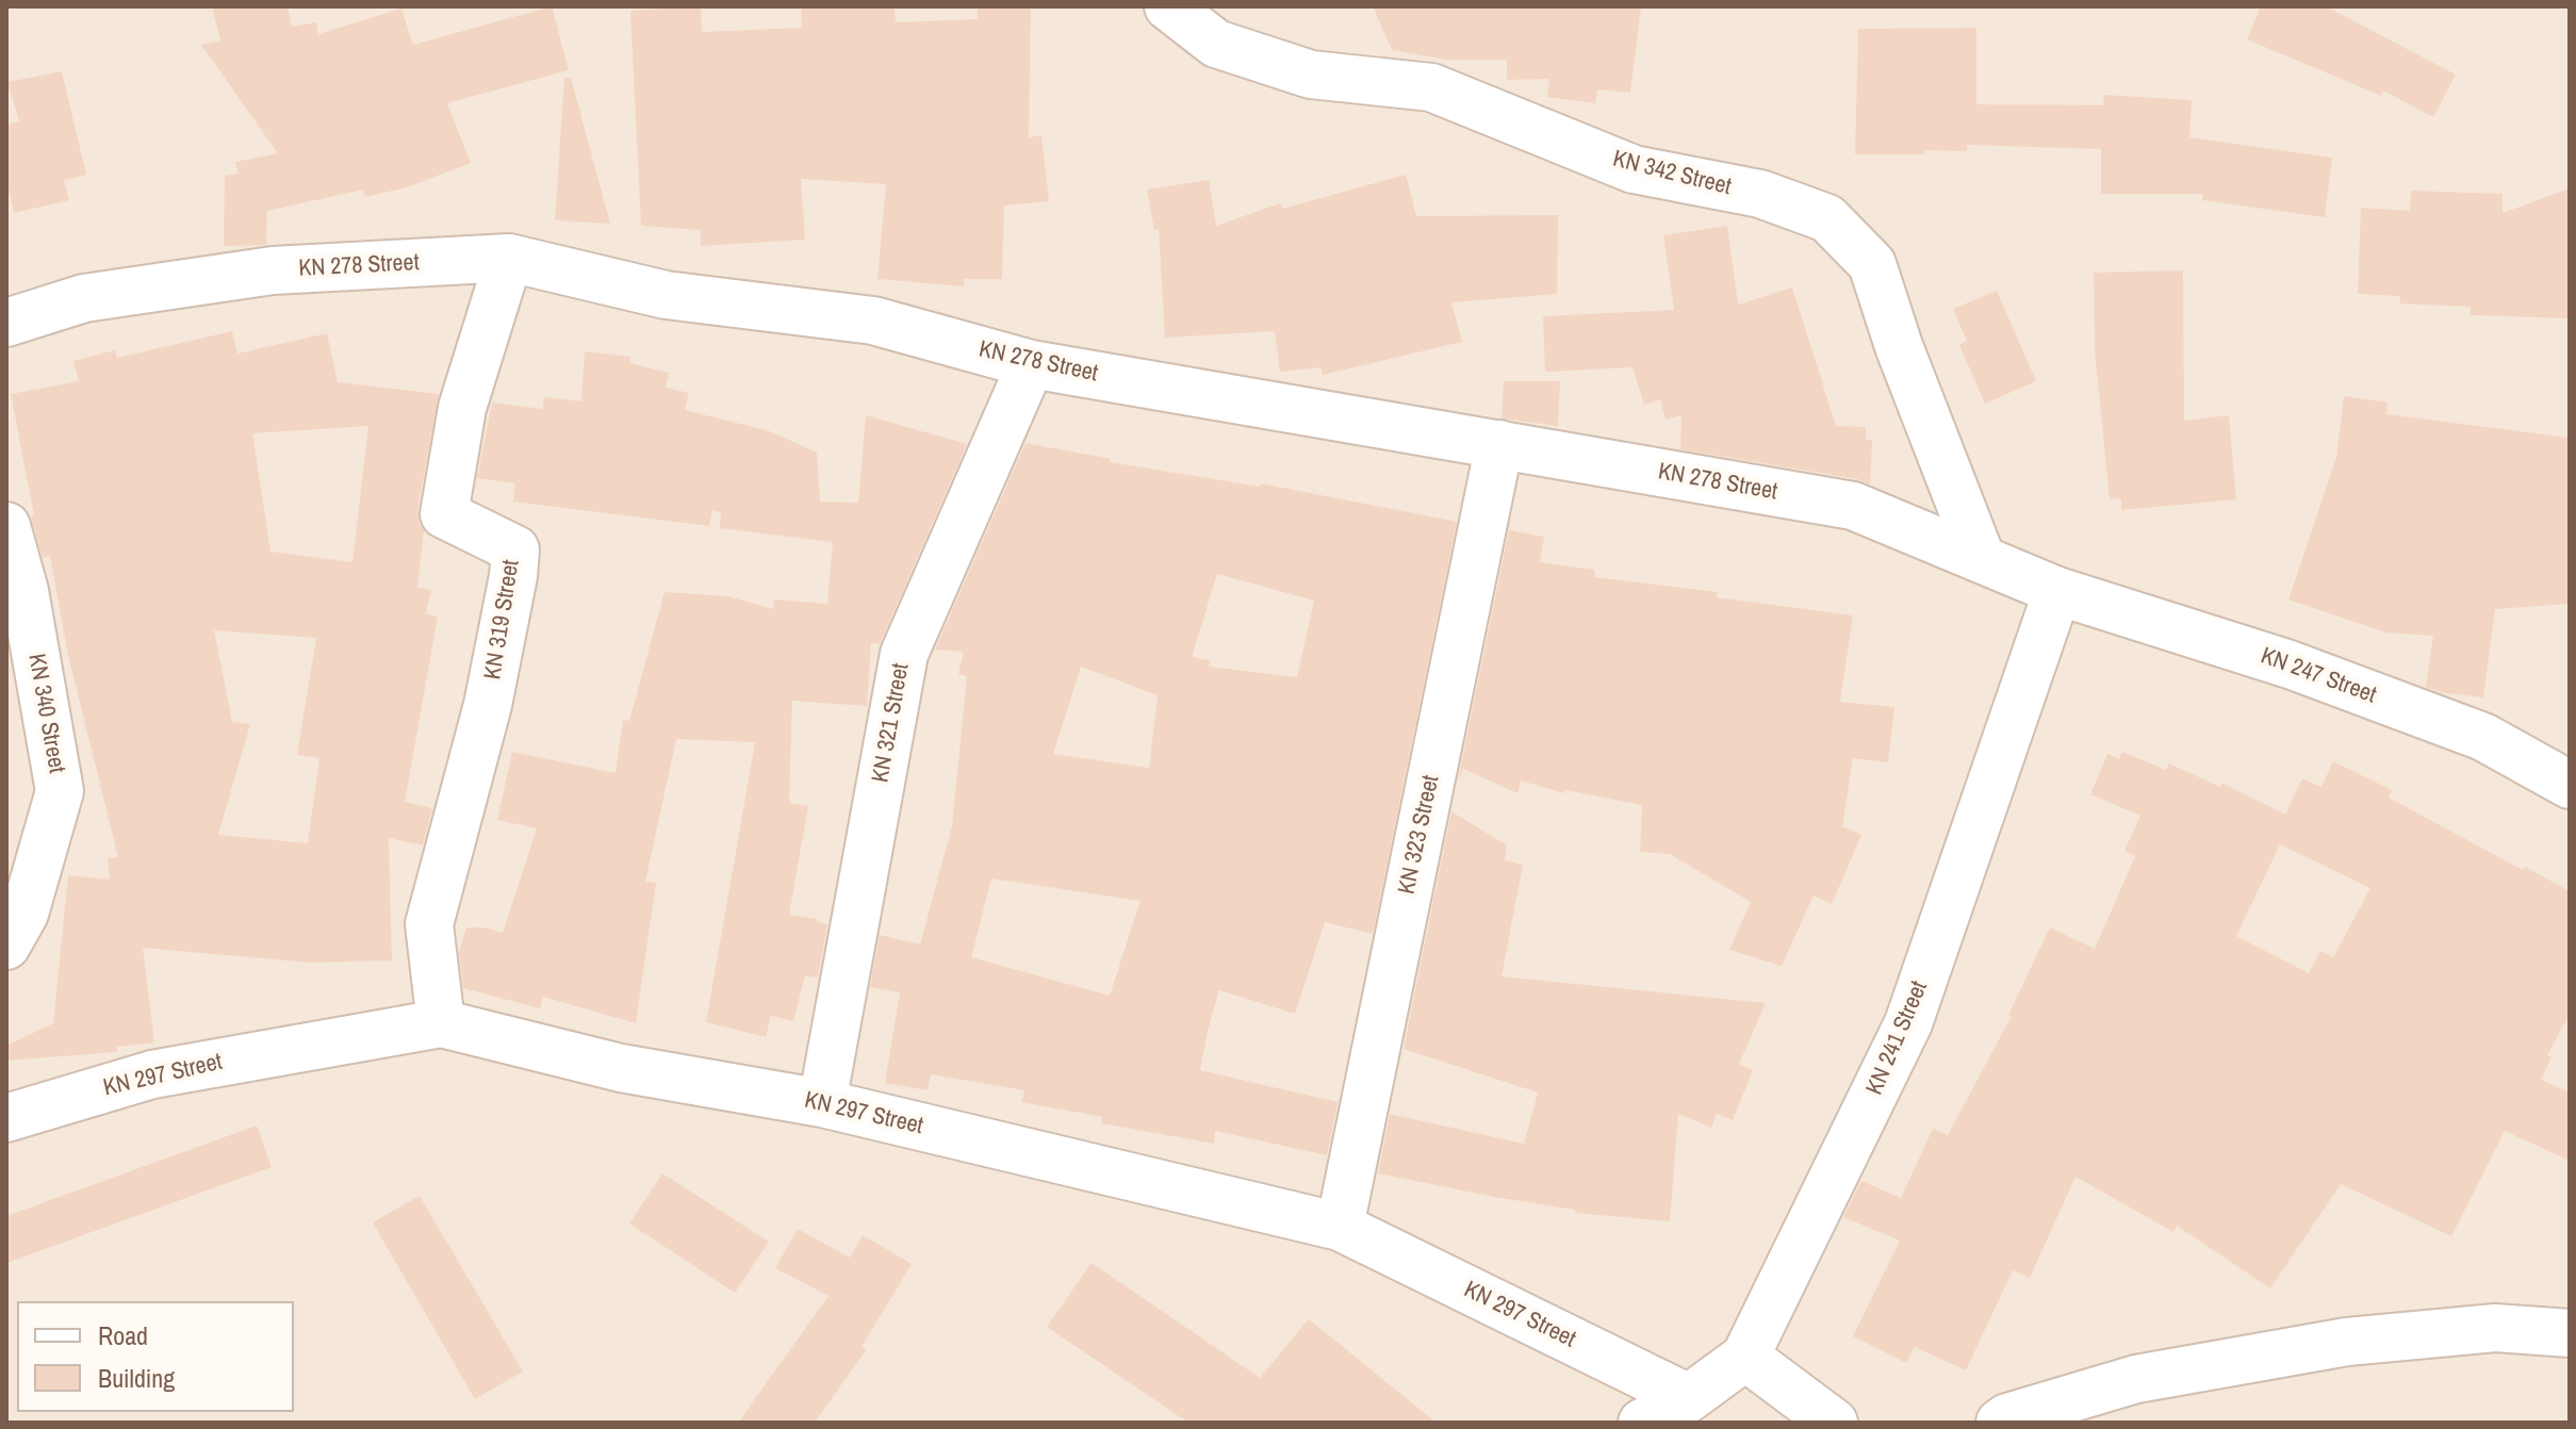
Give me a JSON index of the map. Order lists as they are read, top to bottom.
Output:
{
  "streets": {
    "street": [
      "KN 342 Street",
      "KN 278 Street",
      "KN 319 Street",
      "KN 247 Street",
      "KN 340 Street",
      "KN 321 Street",
      "KN 323 Street",
      "KN 241 Street",
      "KN 297 Street"
    ]
  },
  "crossings": [
    ["KN 342 Street", "KN 278 Street"],
    ["KN 278 Street", "KN 319 Street"],
    ["KN 278 Street", "KN 247 Street"],
    ["KN 278 Street", "KN 321 Street"],
    ["KN 278 Street", "KN 323 Street"],
    ["KN 278 Street", "KN 241 Street"],
    ["KN 319 Street", "KN 297 Street"],
    ["KN 247 Street", "KN 241 Street"],
    ["KN 321 Street", "KN 297 Street"],
    ["KN 323 Street", "KN 297 Street"],
    ["KN 241 Street", "KN 297 Street"]
  ],
  "legend": ["Road", "Building"]
}
